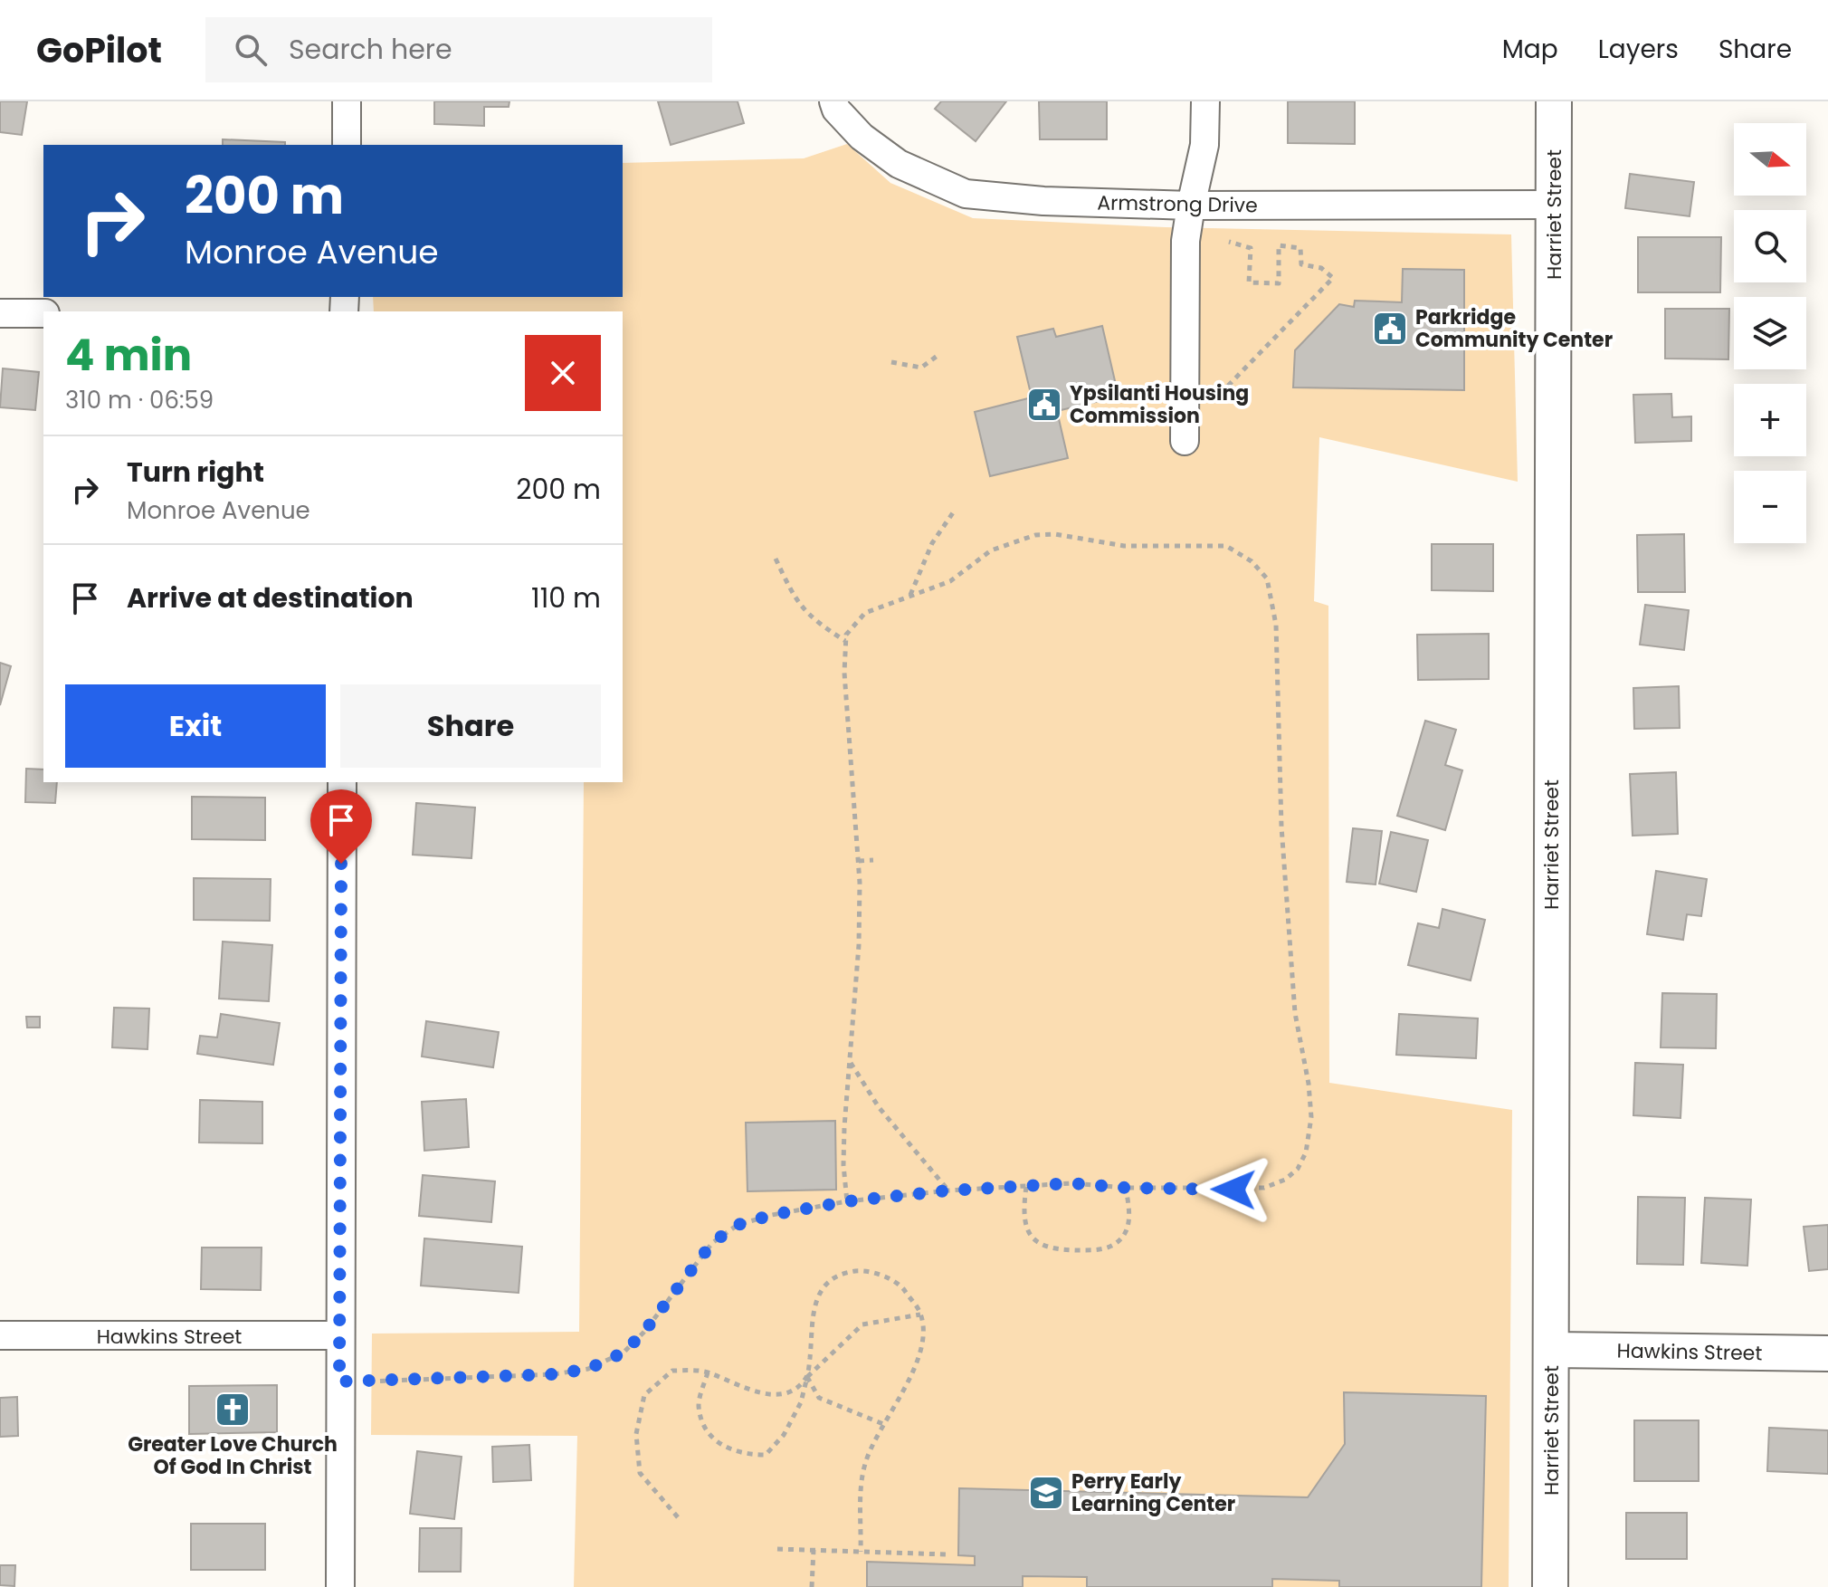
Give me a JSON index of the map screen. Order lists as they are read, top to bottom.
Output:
{
  "streets": {
    "street": ["Armstrong Drive", "Harriet Street", "Hawkins Street"]
  },
  "crossings": [
    ["Armstrong Drive", "Harriet Street"],
    ["Harriet Street", "Hawkins Street"]
  ],
  "places": {
    "public building": ["Parkridge Community Center", "Ypsilanti Housing Commission"],
    "church": ["Greater Love Church Of God In Christ"],
    "school or university": ["Perry Early Learning Center"]
  },
  "north": "right",
  "page": {
    "header": "GoPilot",
    "search": "Search here",
    "nav": ["Map", "Layers", "Share"],
    "map_buttons": ["+", "−"],
    "turn": ["200 m", "Monroe Avenue"],
    "heading": ["4 min", "310 m · 06:59"],
    "list": [
      {
        "name": "Turn right",
        "note": "Monroe Avenue",
        "value": "200 m"
      },
      {
        "name": "Arrive at destination",
        "value": "110 m"
      }
    ],
    "buttons": ["Exit", "Share"]
  }
}
